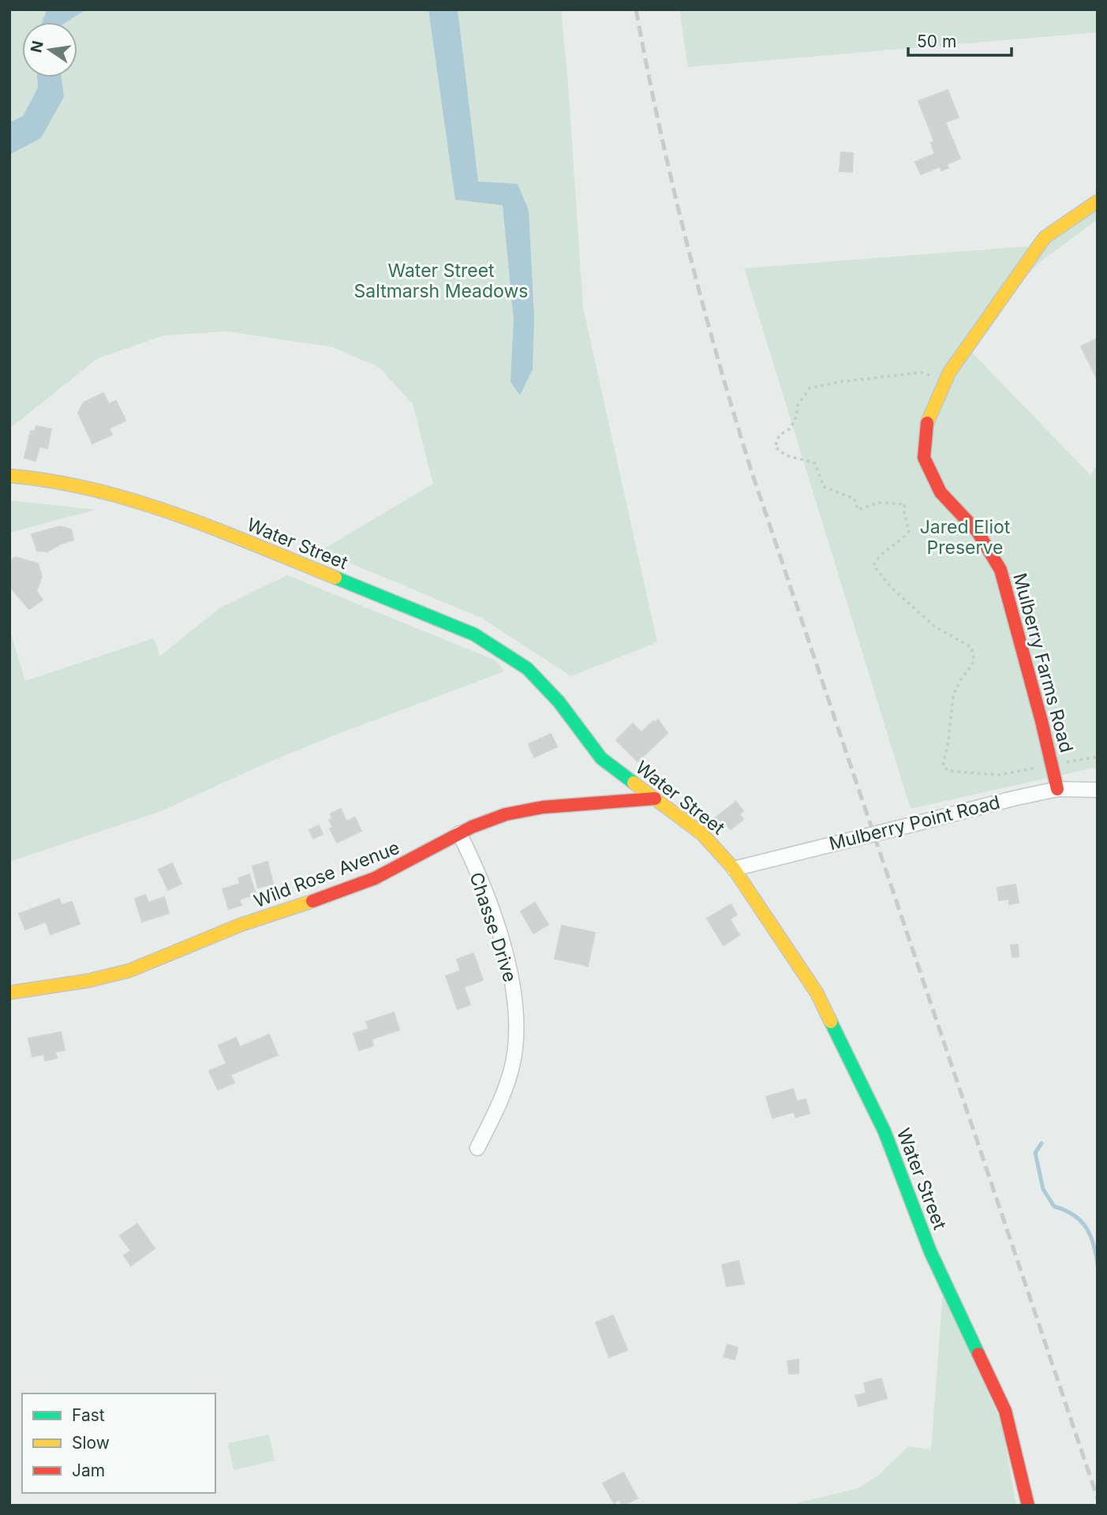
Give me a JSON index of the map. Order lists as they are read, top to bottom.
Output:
{
  "streets": {
    "main road": ["Water Street", "Mulberry Farms Road", "Wild Rose Avenue"],
    "street": ["Mulberry Point Road", "Chasse Drive"]
  },
  "crossings": [
    ["Water Street", "Mulberry Point Road"],
    ["Water Street", "Wild Rose Avenue"],
    ["Mulberry Farms Road", "Mulberry Point Road"],
    ["Wild Rose Avenue", "Chasse Drive"]
  ],
  "parks": ["Water Street Saltmarsh Meadows", "Jared Eliot Preserve"],
  "legend": ["Fast", "Slow", "Jam"],
  "scale_bar": "50 m",
  "north": "left"
}
